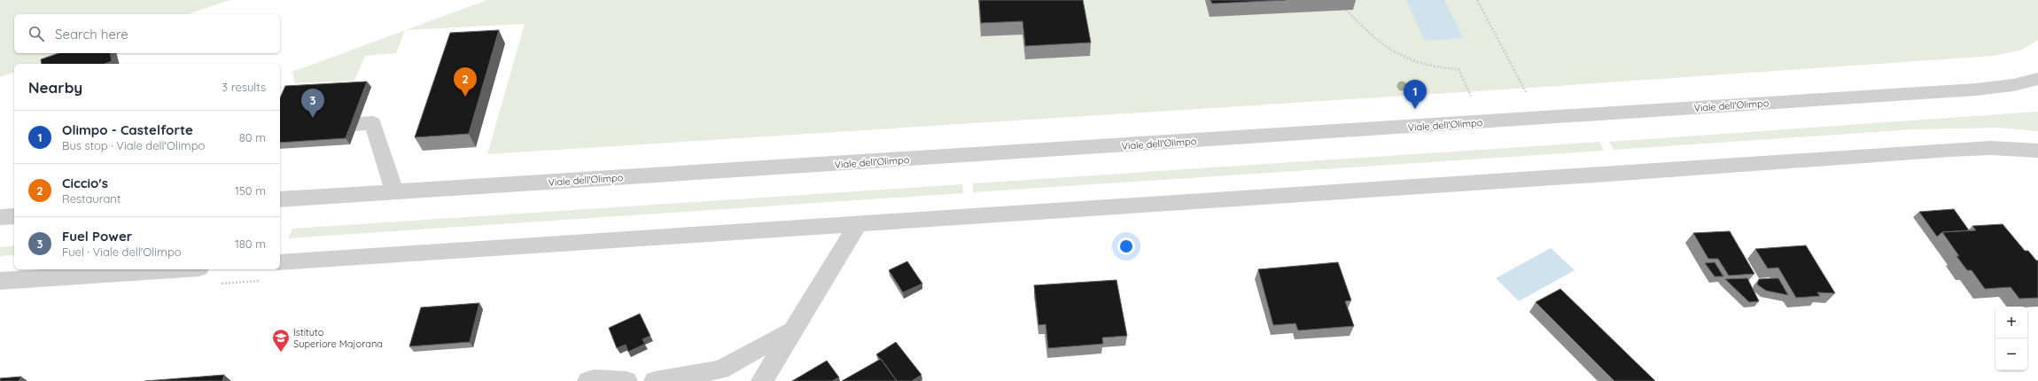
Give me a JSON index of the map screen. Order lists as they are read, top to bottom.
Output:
{
  "streets": {
    "street": ["Viale dell'Olimpo"]
  },
  "places": {
    "school or university": ["Istituto Superiore Majorana"]
  },
  "page": {
    "search": "Search here",
    "heading": ["Nearby", "3 results"],
    "pins": ["2", "1", "3"],
    "list": [
      {
        "mark": "1",
        "name": "Olimpo - Castelforte",
        "note": "Bus stop · Viale dell'Olimpo",
        "value": "80 m"
      },
      {
        "mark": "2",
        "name": "Ciccio's",
        "note": "Restaurant",
        "value": "150 m"
      },
      {
        "mark": "3",
        "name": "Fuel Power",
        "note": "Fuel · Viale dell'Olimpo",
        "value": "180 m"
      }
    ],
    "map_buttons": ["+", "−"]
  }
}
